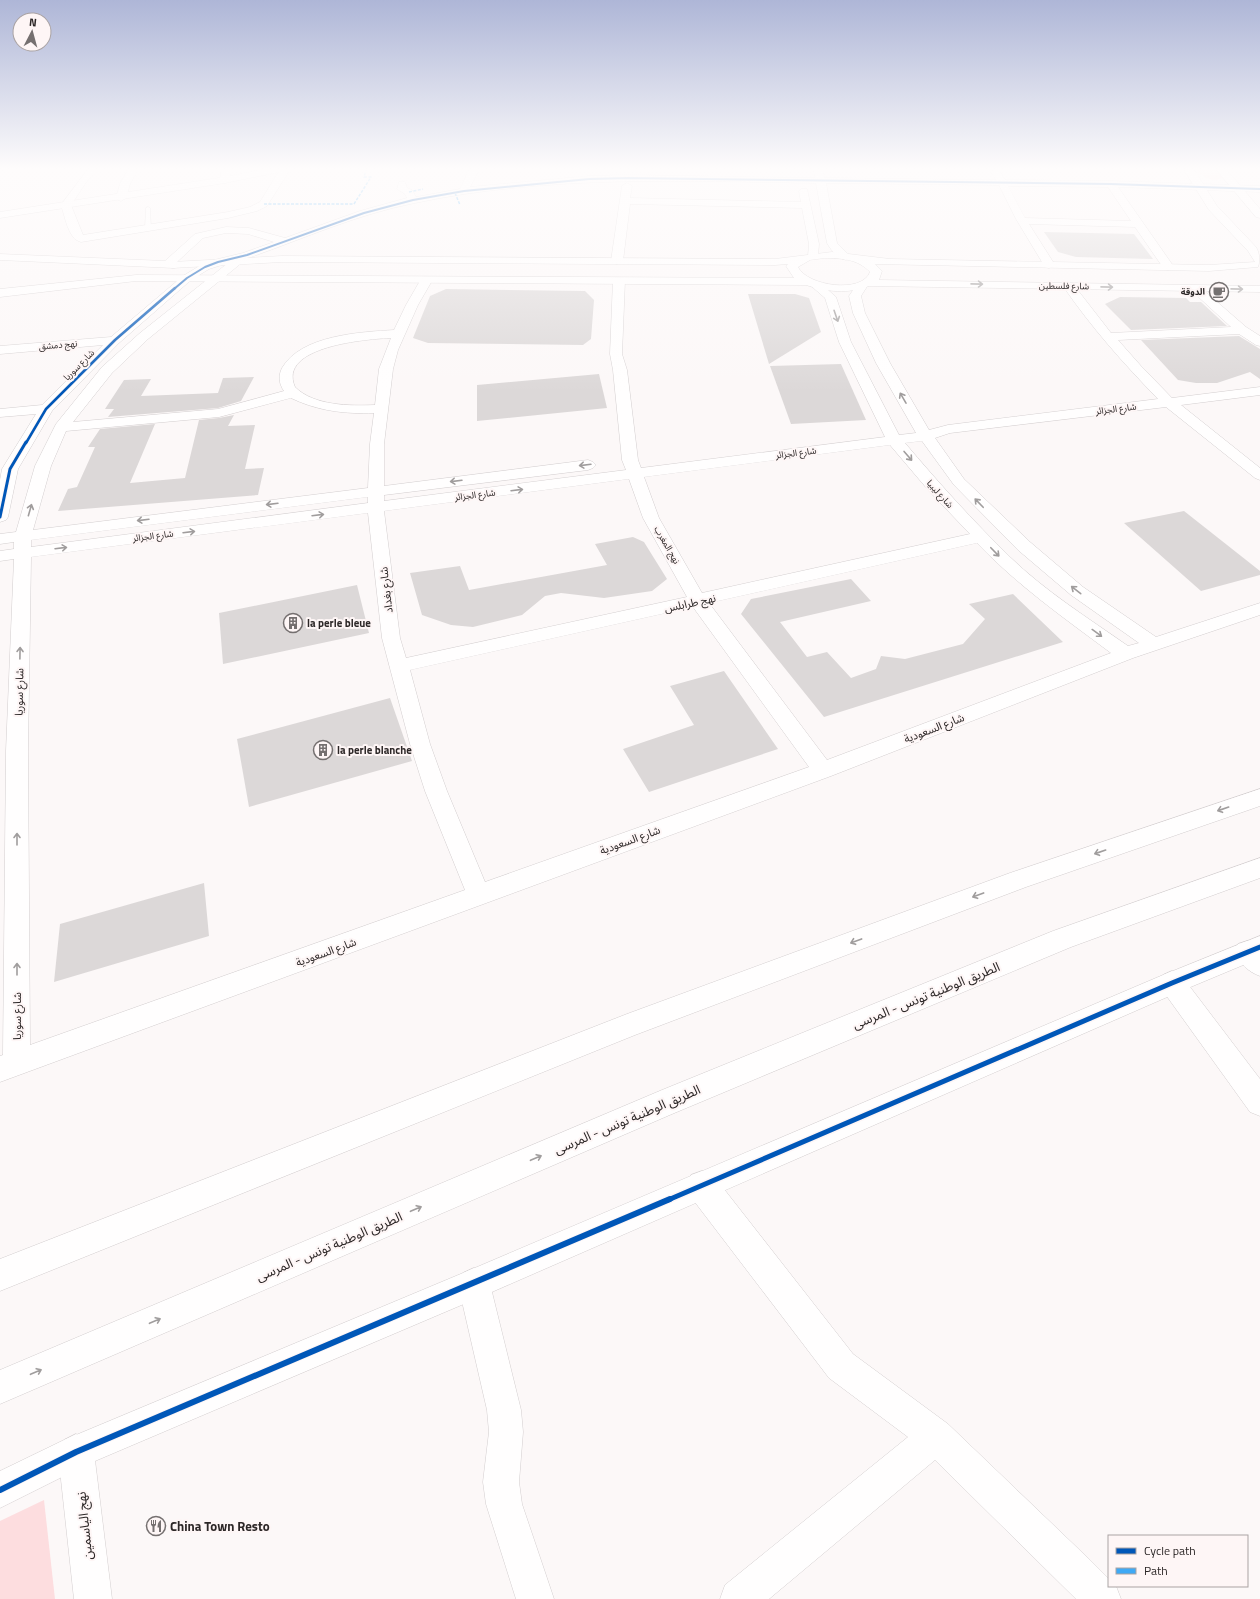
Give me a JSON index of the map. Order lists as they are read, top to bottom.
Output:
{
  "streets": {
    "main road": [
      "شارع فلسطين",
      "نهج دمشق",
      "شارع سوريا",
      "شارع الجزائر",
      "شارع ليبيا",
      "نهج المغرب",
      "شارع بغداد",
      "نهج طرابلس",
      "شارع السعودية",
      "الطريق الوطنية تونس - المرسى",
      "نهج الياسمين"
    ]
  },
  "crossings": [
    ["شارع فلسطين", "شارع ليبيا"],
    ["نهج دمشق", "شارع سوريا"],
    ["شارع سوريا", "شارع الجزائر"],
    ["شارع سوريا", "شارع السعودية"],
    ["شارع الجزائر", "شارع ليبيا"],
    ["شارع الجزائر", "نهج المغرب"],
    ["شارع الجزائر", "شارع بغداد"],
    ["شارع ليبيا", "نهج طرابلس"],
    ["شارع ليبيا", "شارع السعودية"],
    ["نهج المغرب", "نهج طرابلس"],
    ["نهج المغرب", "شارع السعودية"],
    ["شارع بغداد", "نهج طرابلس"],
    ["شارع بغداد", "شارع السعودية"]
  ],
  "one_way": ["شارع سوريا"],
  "places": {
    "cafe": ["الدوقة"],
    "building": ["la perle bleue", "la perle blanche"],
    "restaurant": ["China Town Resto"]
  },
  "legend": ["Cycle path", "Path"],
  "north": "top"
}
